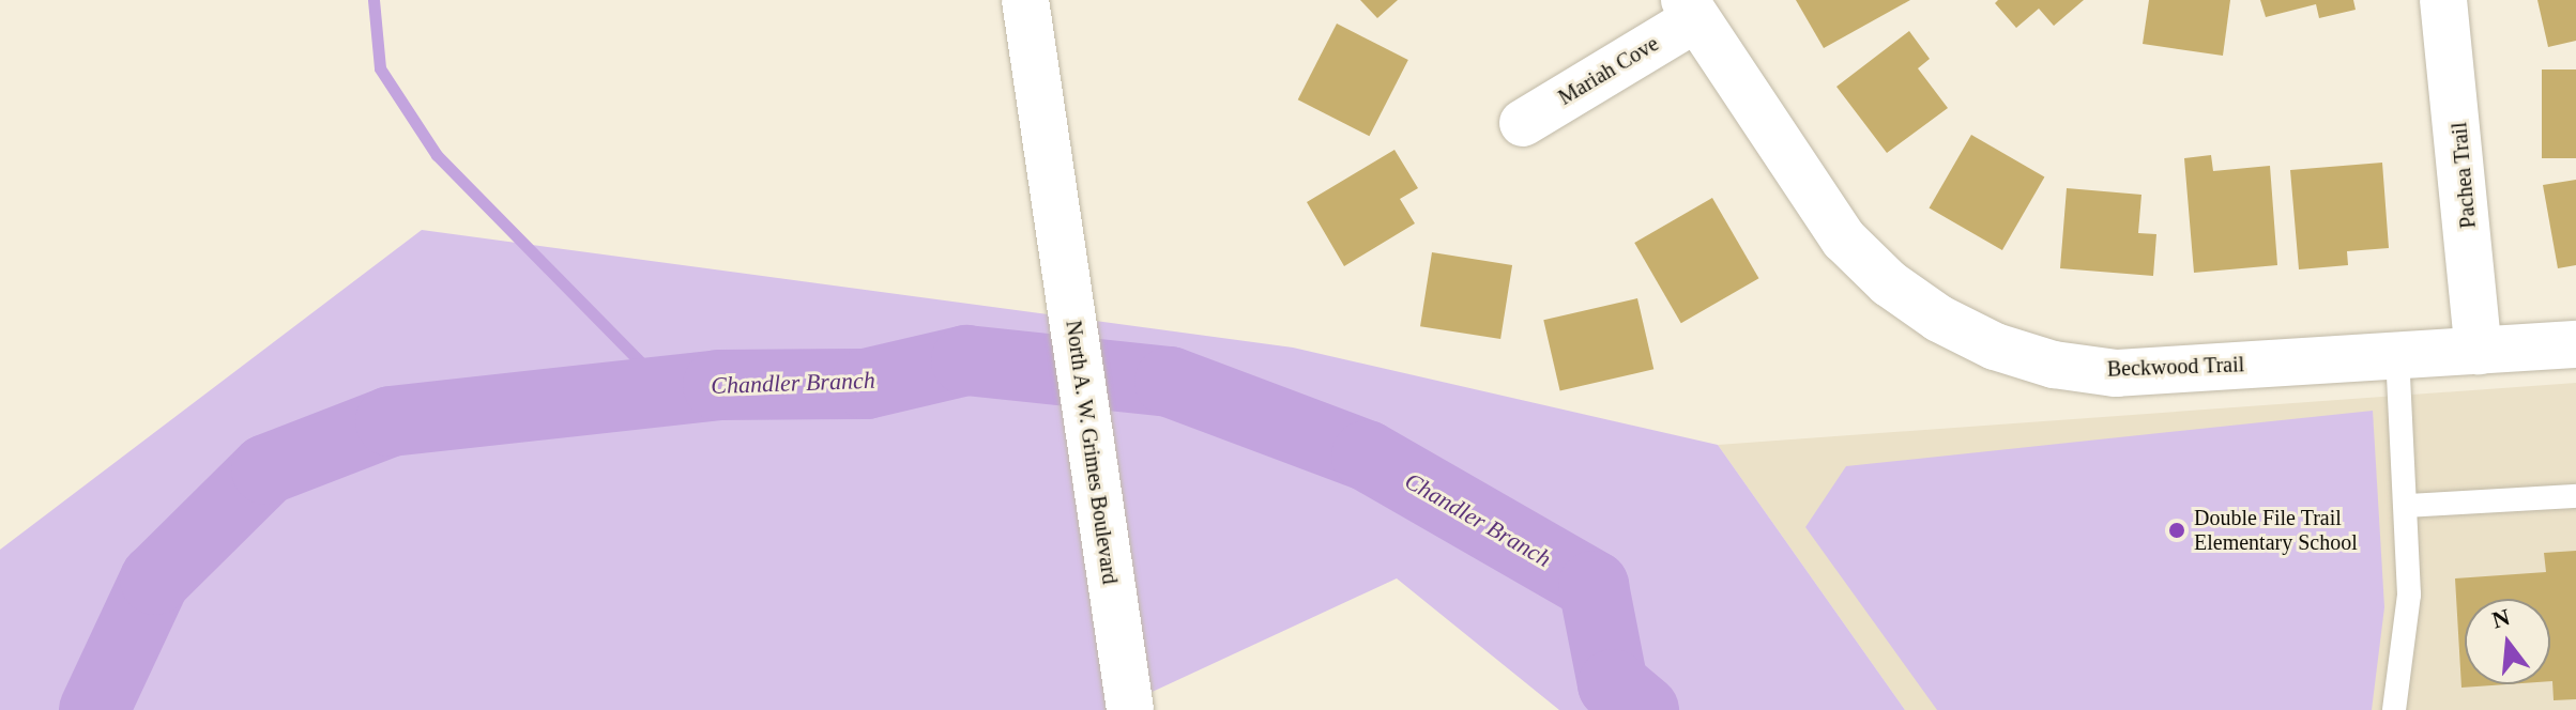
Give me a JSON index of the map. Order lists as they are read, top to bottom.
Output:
{
  "streets": {
    "street": [
      "Mariah Cove",
      "Pachea Trail",
      "Beckwood Trail",
      "North A. W. Grimes Boulevard"
    ]
  },
  "crossings": [
    ["Mariah Cove", "Beckwood Trail"],
    ["Pachea Trail", "Beckwood Trail"]
  ],
  "water": ["Chandler Branch"],
  "places": ["Double File Trail Elementary School"],
  "north": "top"
}
